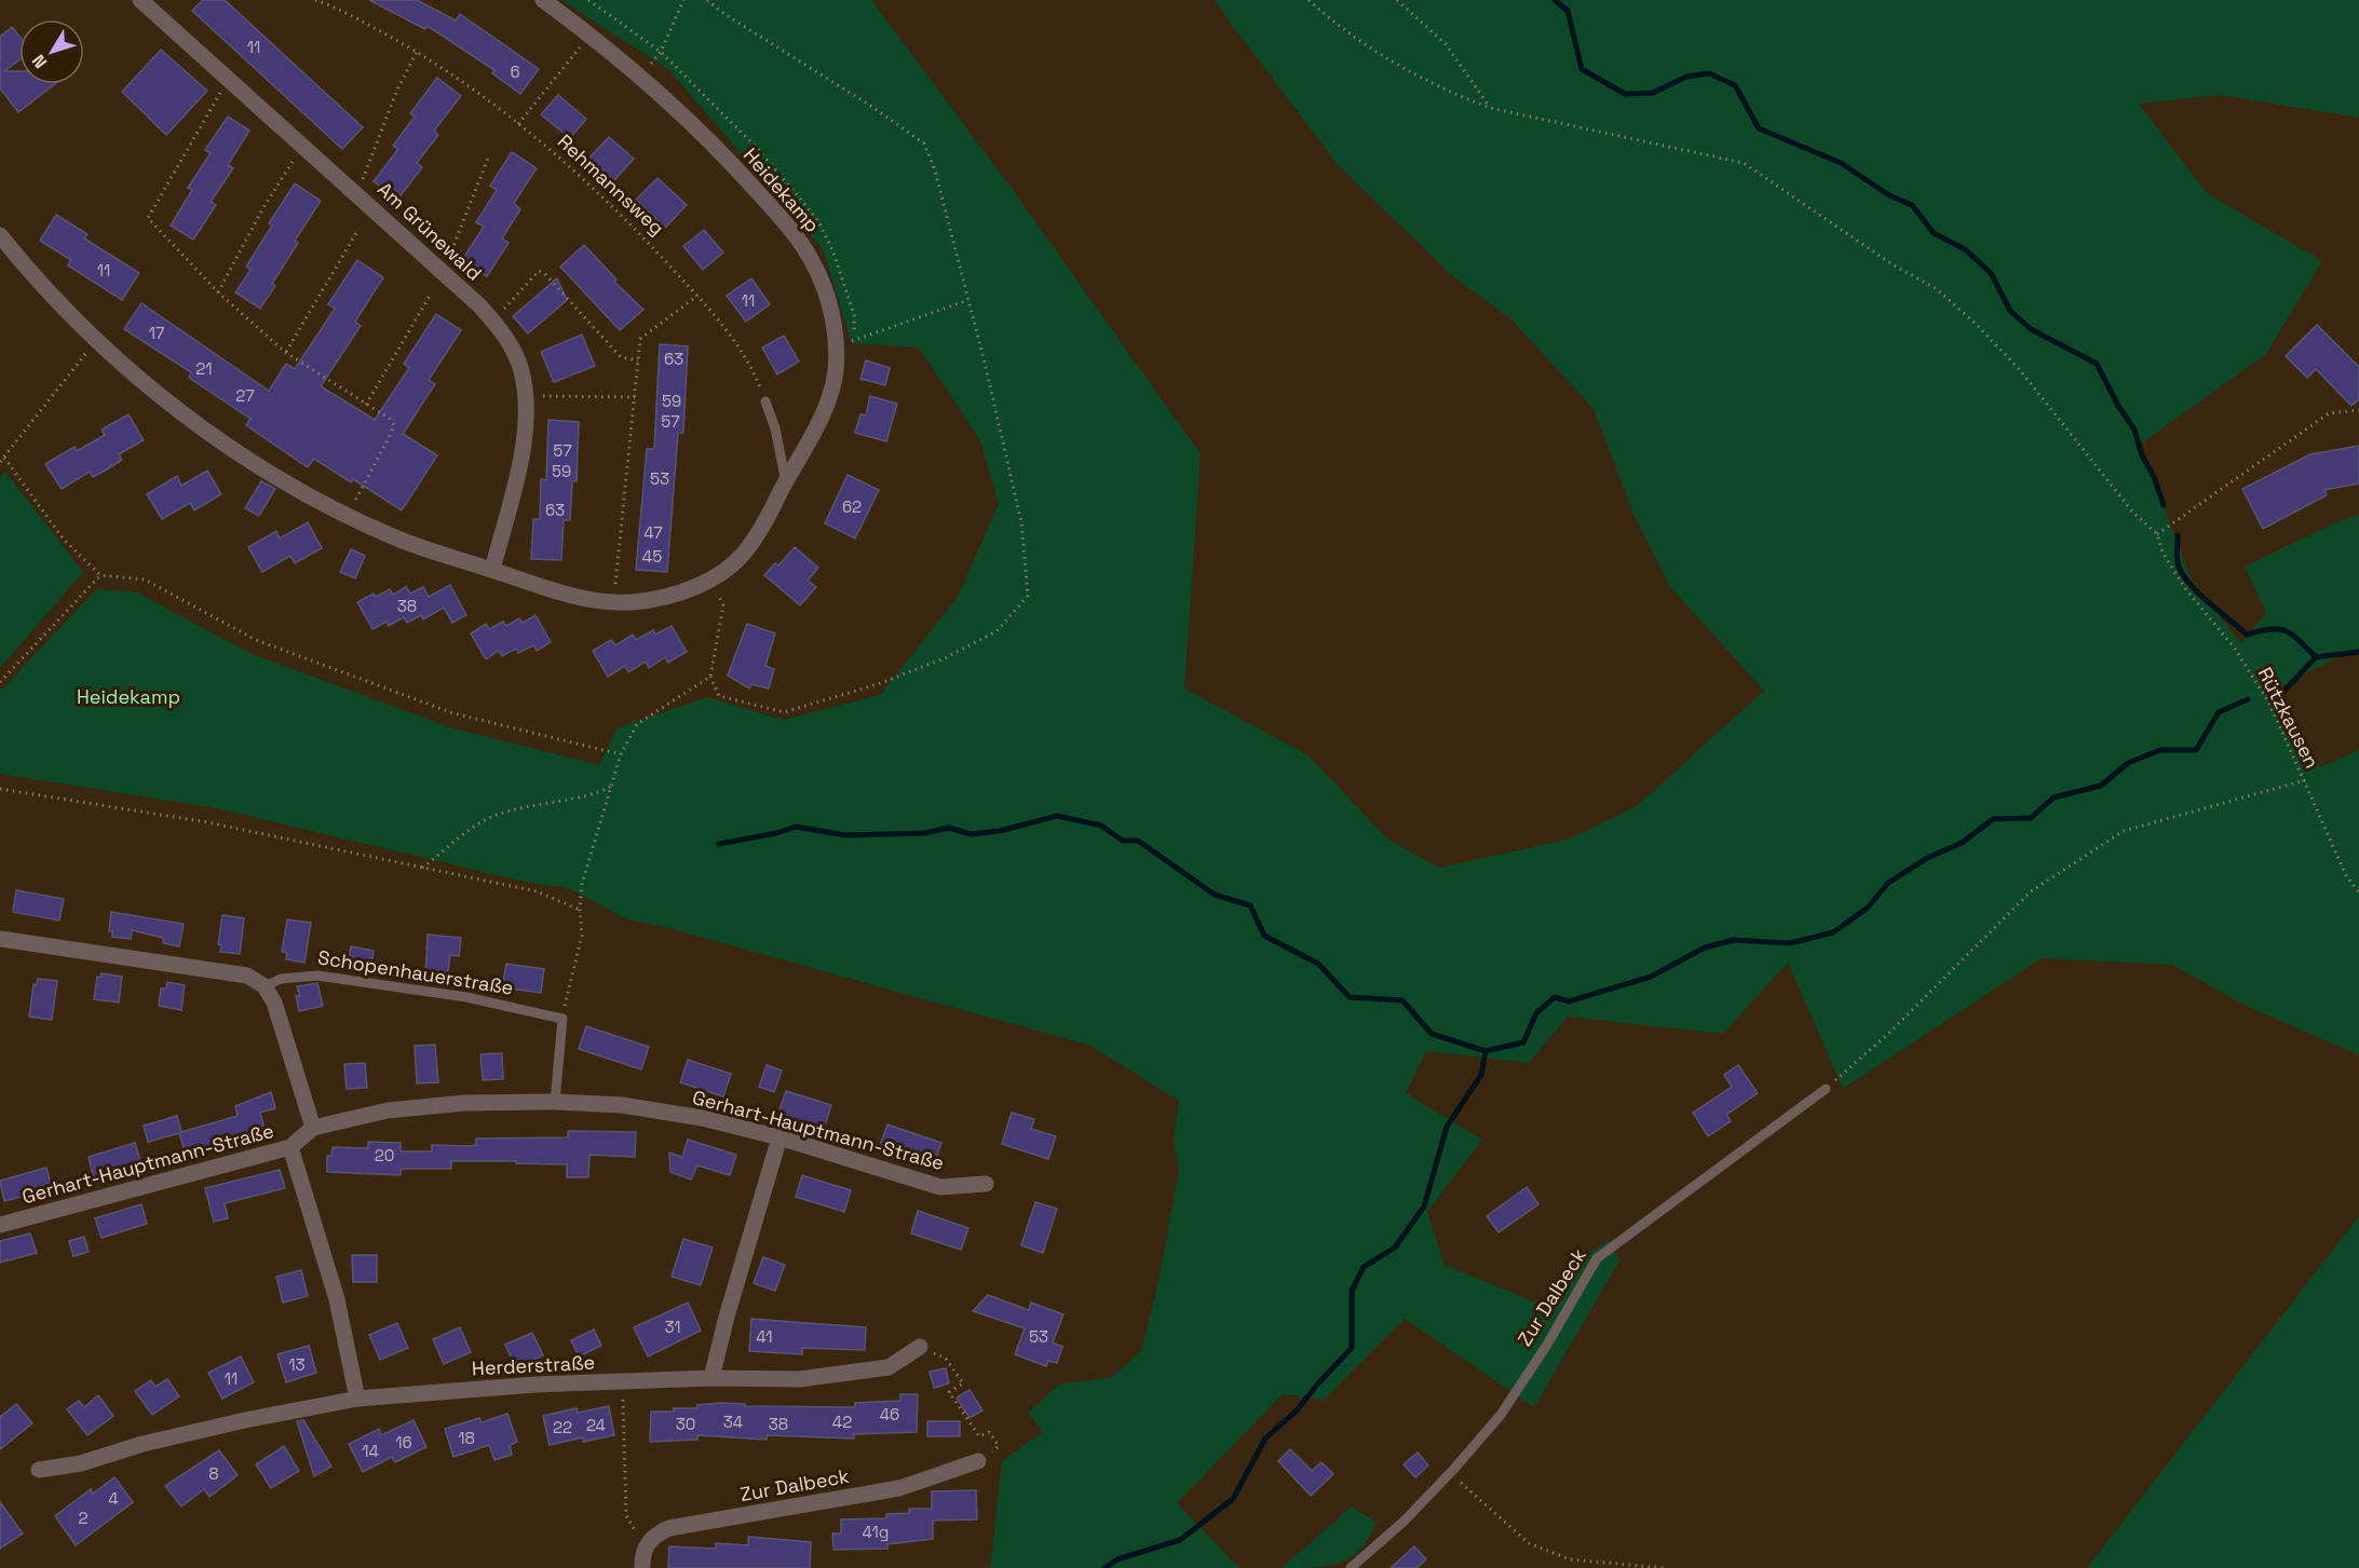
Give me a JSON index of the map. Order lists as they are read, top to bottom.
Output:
{
  "streets": {
    "street": [
      "Heidekamp",
      "Am Grünewald",
      "Gerhart-Hauptmann-Straße",
      "Zur Dalbeck",
      "Herderstraße"
    ],
    "lane": ["Schopenhauerstraße"],
    "path": ["Rehmannsweg", "Rützkausen"]
  },
  "crossings": [
    ["Heidekamp", "Am Grünewald"]
  ],
  "parks": ["Heidekamp"],
  "house_numbers": [
    "11",
    "6",
    "11",
    "11",
    "17",
    "63",
    "21",
    "27",
    "59",
    "57",
    "57",
    "59",
    "53",
    "62",
    "63",
    "47",
    "45",
    "38",
    "20",
    "31",
    "41",
    "53",
    "13",
    "11",
    "46",
    "34",
    "42",
    "30",
    "38",
    "24",
    "22",
    "18",
    "16",
    "14",
    "8",
    "4",
    "2",
    "41g"
  ],
  "north": "bottom left"
}
